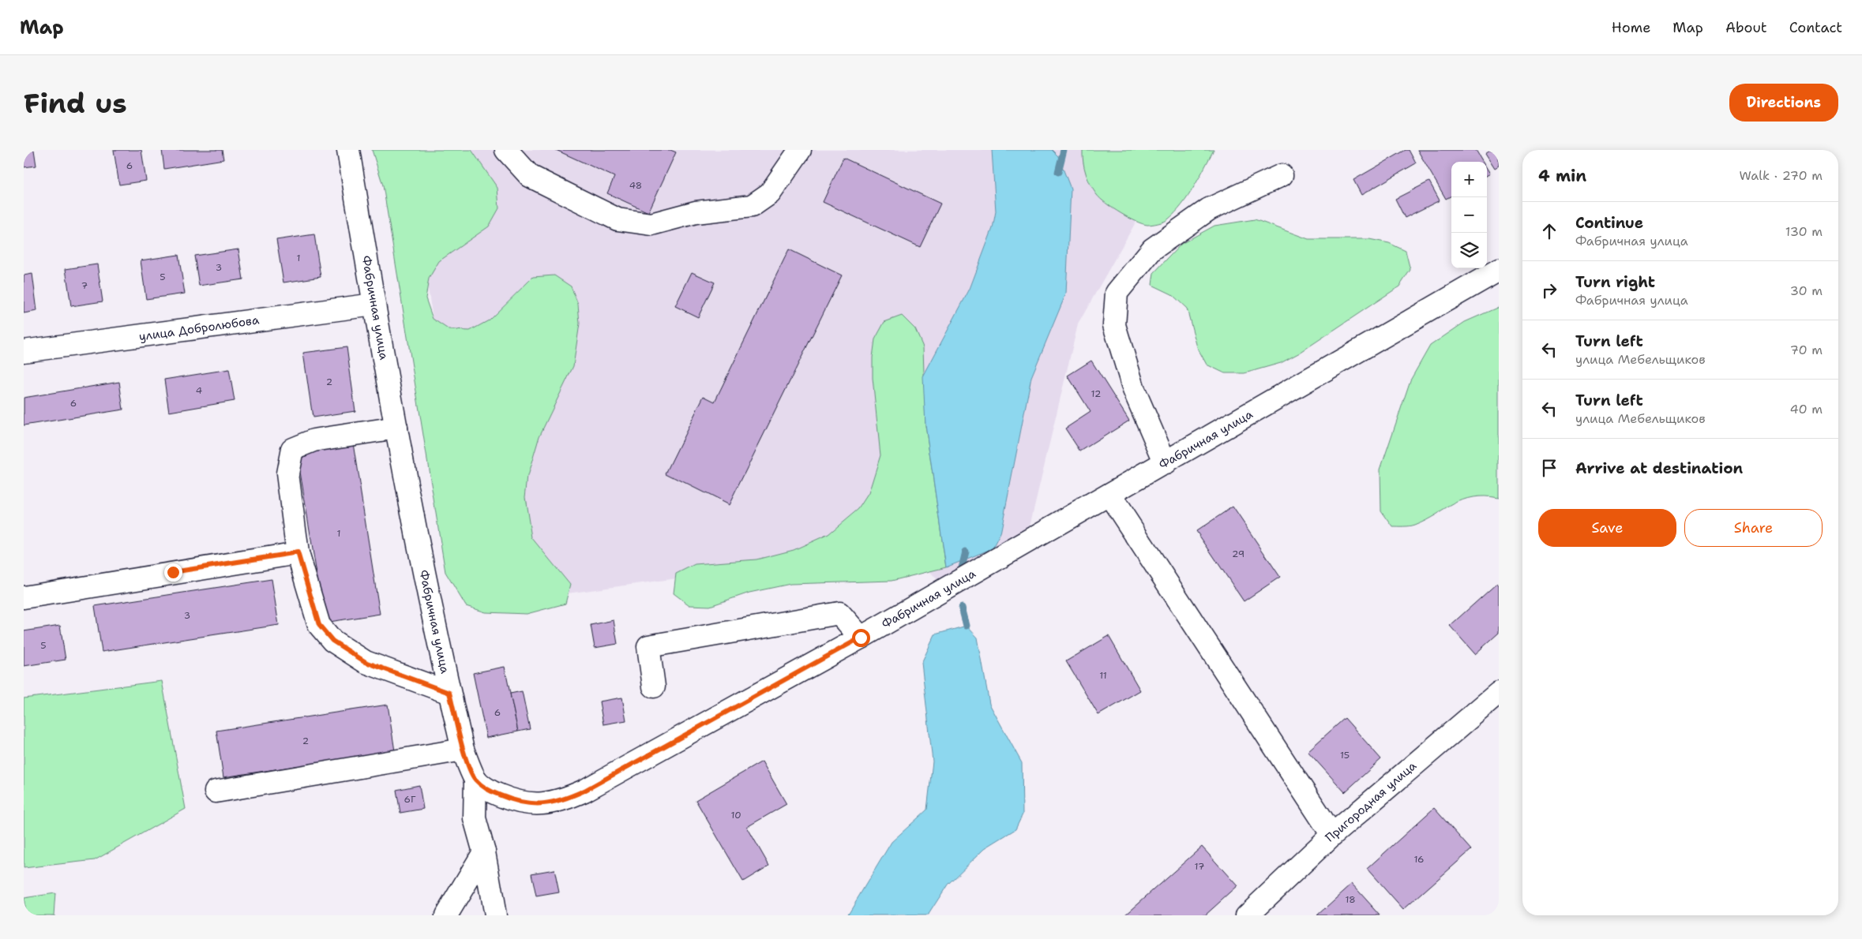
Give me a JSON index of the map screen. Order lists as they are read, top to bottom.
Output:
{
  "streets": {
    "street": ["Фабричная улица", "улица Добролюбова", "Пригородная улица"]
  },
  "crossings": [
    ["Фабричная улица", "улица Добролюбова"]
  ],
  "house_numbers": [
    "6",
    "48",
    "1",
    "3",
    "5",
    "7",
    "2",
    "4",
    "12",
    "6",
    "1",
    "29",
    "3",
    "5",
    "11",
    "6",
    "2",
    "15",
    "6Г",
    "10",
    "16",
    "17",
    "18"
  ],
  "page": {
    "header": "Map",
    "nav": [
      "Home",
      "Map",
      "About",
      "Contact"
    ],
    "buttons": [
      "Directions",
      ["Save", "Share"]
    ],
    "title": "Find us",
    "heading": ["4 min", "Walk · 270 m"],
    "map_buttons": ["+", "−"],
    "list": [
      ["Continue", "Фабричная улица", "130 m"],
      ["Turn right", "Фабричная улица", "30 m"],
      ["Turn left", "улица Мебельщиков", "70 m"],
      ["Turn left", "улица Мебельщиков", "40 m"],
      "Arrive at destination"
    ]
  }
}
